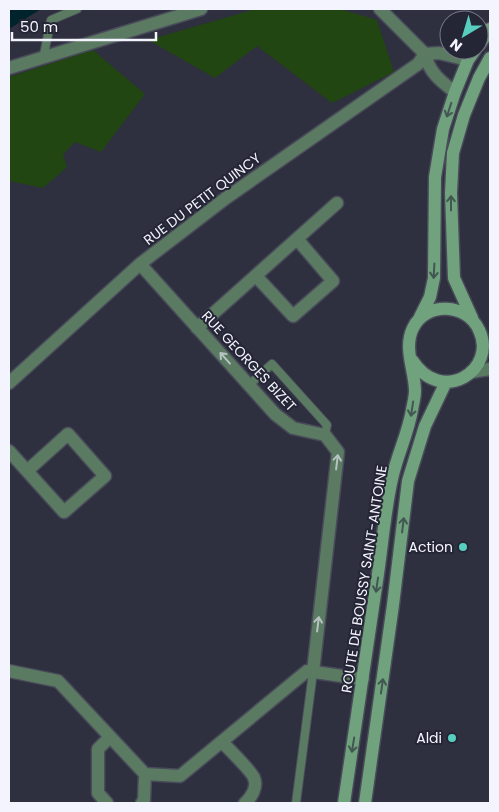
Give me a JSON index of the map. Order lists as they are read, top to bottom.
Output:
{
  "streets": {
    "main road": ["ROUTE DE BOUSSY SAINT-ANTOINE"],
    "street": ["RUE DU PETIT QUINCY", "RUE GEORGES BIZET"]
  },
  "crossings": [
    ["RUE DU PETIT QUINCY", "RUE GEORGES BIZET"]
  ],
  "places": ["Action", "Aldi"],
  "scale_bar": "50 m",
  "north": "bottom left"
}
